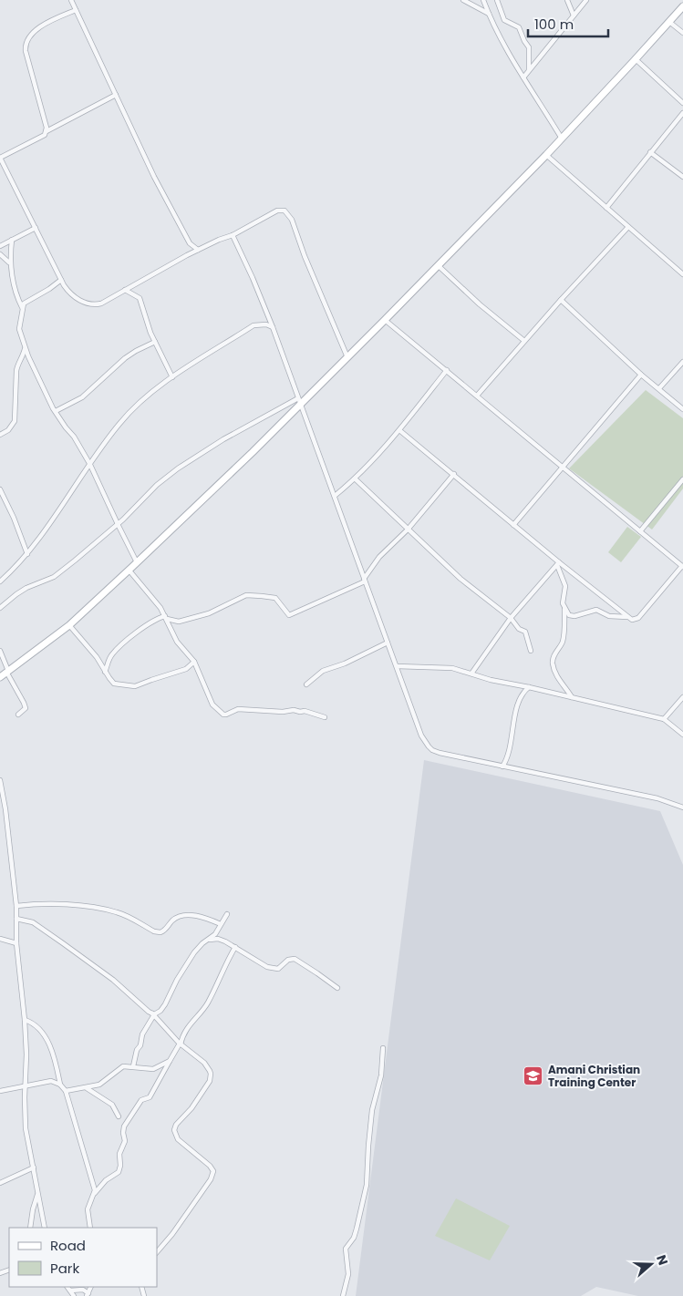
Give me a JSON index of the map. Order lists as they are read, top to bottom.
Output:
{
  "places": {
    "school or university": ["Amani Christian Training Center"]
  },
  "legend": ["Road", "Park"],
  "scale_bar": "100 m",
  "north": "right"
}
